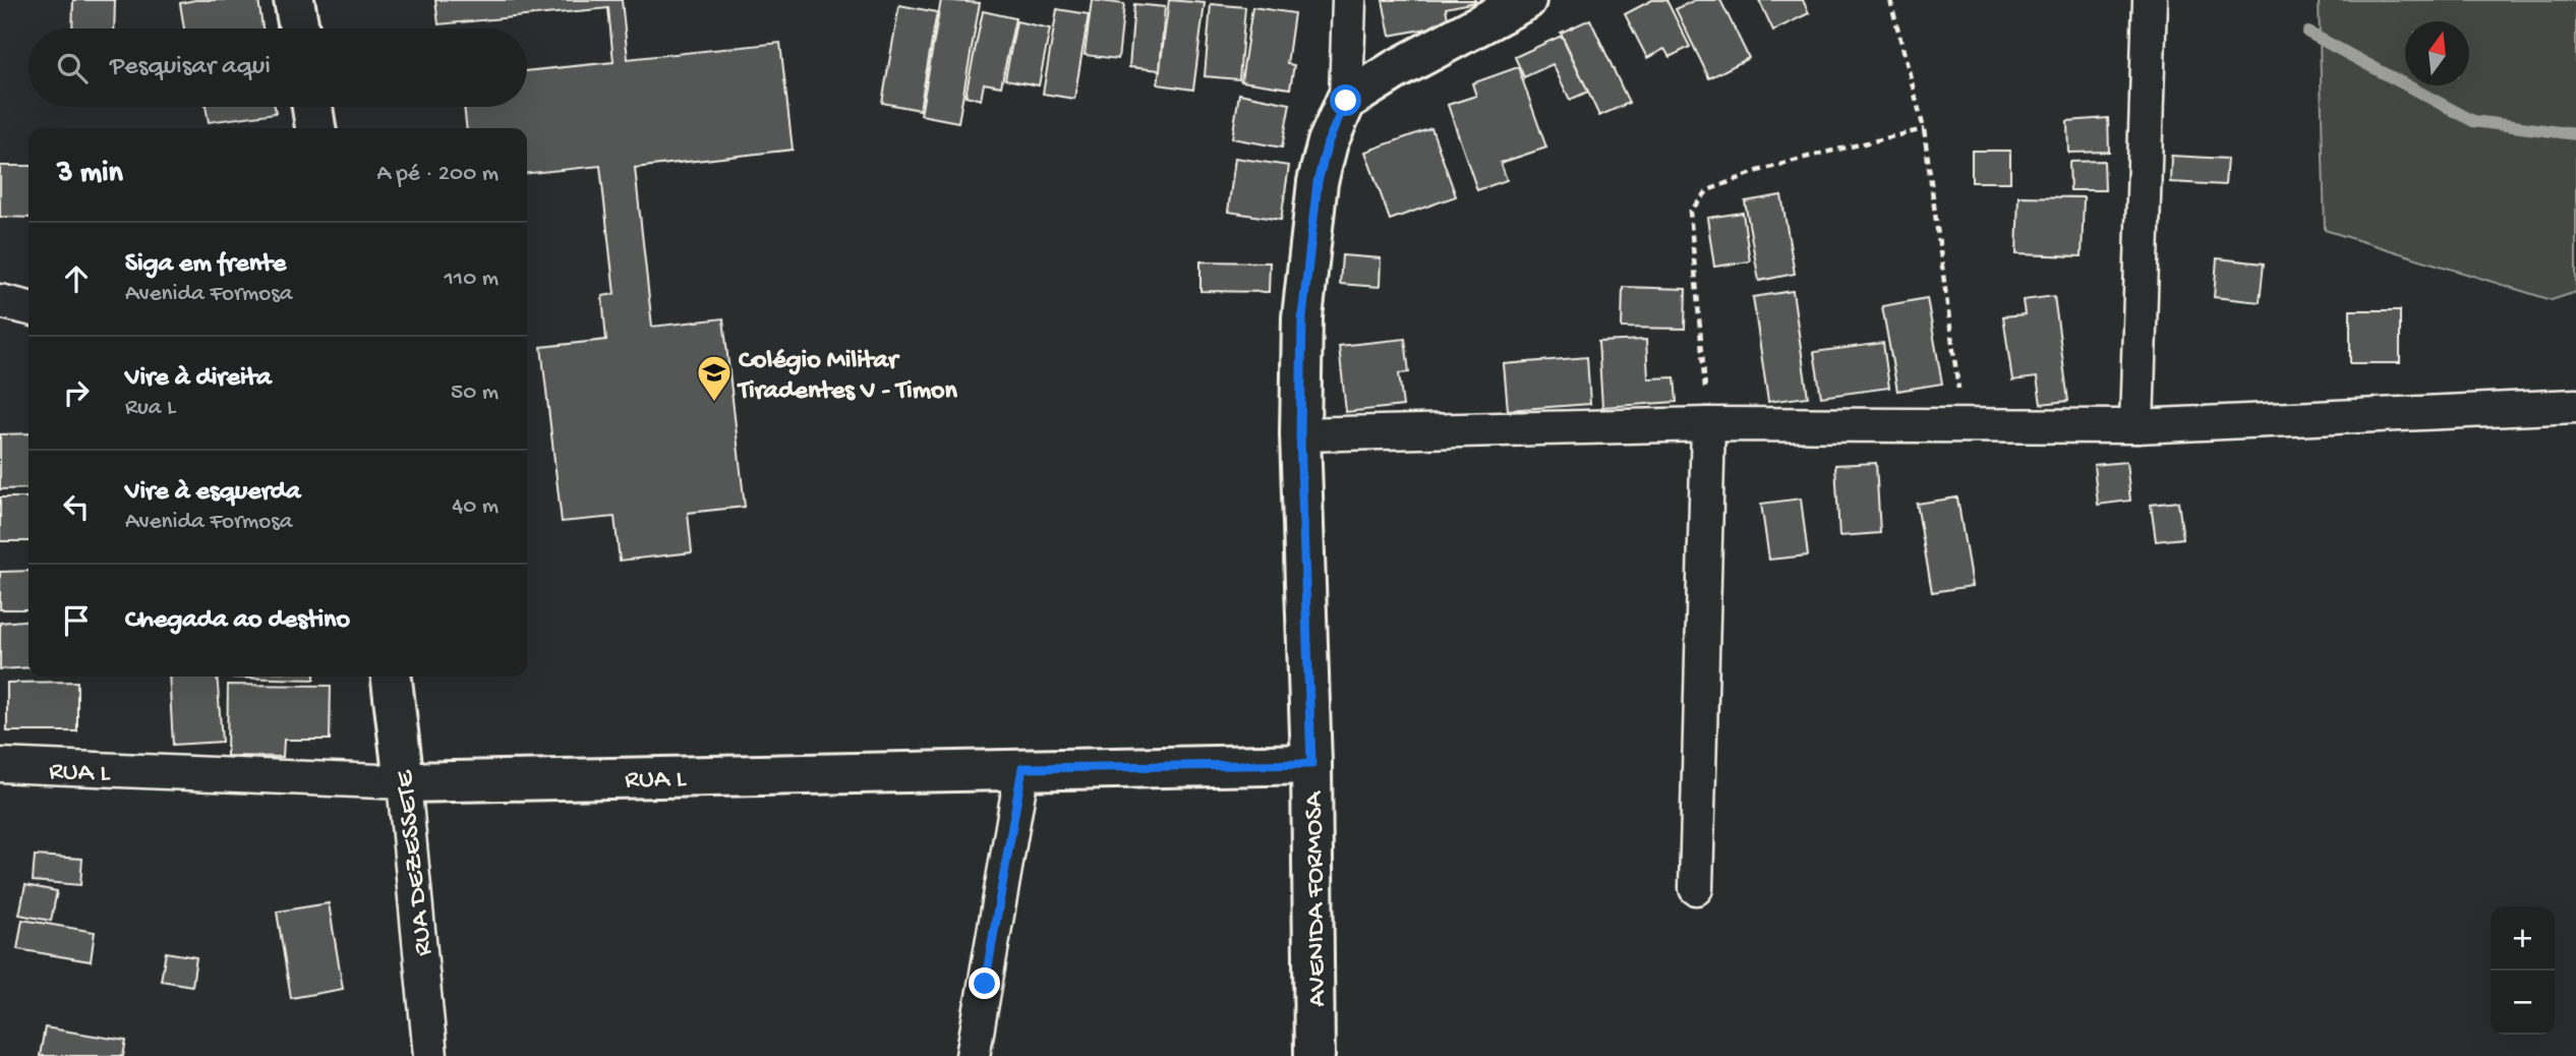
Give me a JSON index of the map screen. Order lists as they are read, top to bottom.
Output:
{
  "streets": {
    "main road": ["RUA L", "RUA DEZESSETE", "AVENIDA FORMOSA"]
  },
  "crossings": [
    ["RUA L", "RUA DEZESSETE"],
    ["RUA L", "AVENIDA FORMOSA"]
  ],
  "places": {
    "school or university": ["Colégio Militar Tiradentes V - Timon"]
  },
  "north": "top",
  "page": {
    "search": "Pesquisar aqui",
    "heading": ["3 min", "A pé · 200 m"],
    "list": [
      ["Siga em frente", "Avenida Formosa", "110 m"],
      ["Vire à direita", "Rua L", "50 m"],
      ["Vire à esquerda", "Avenida Formosa", "40 m"],
      "Chegada ao destino"
    ],
    "map_buttons": ["+", "−"]
  }
}
